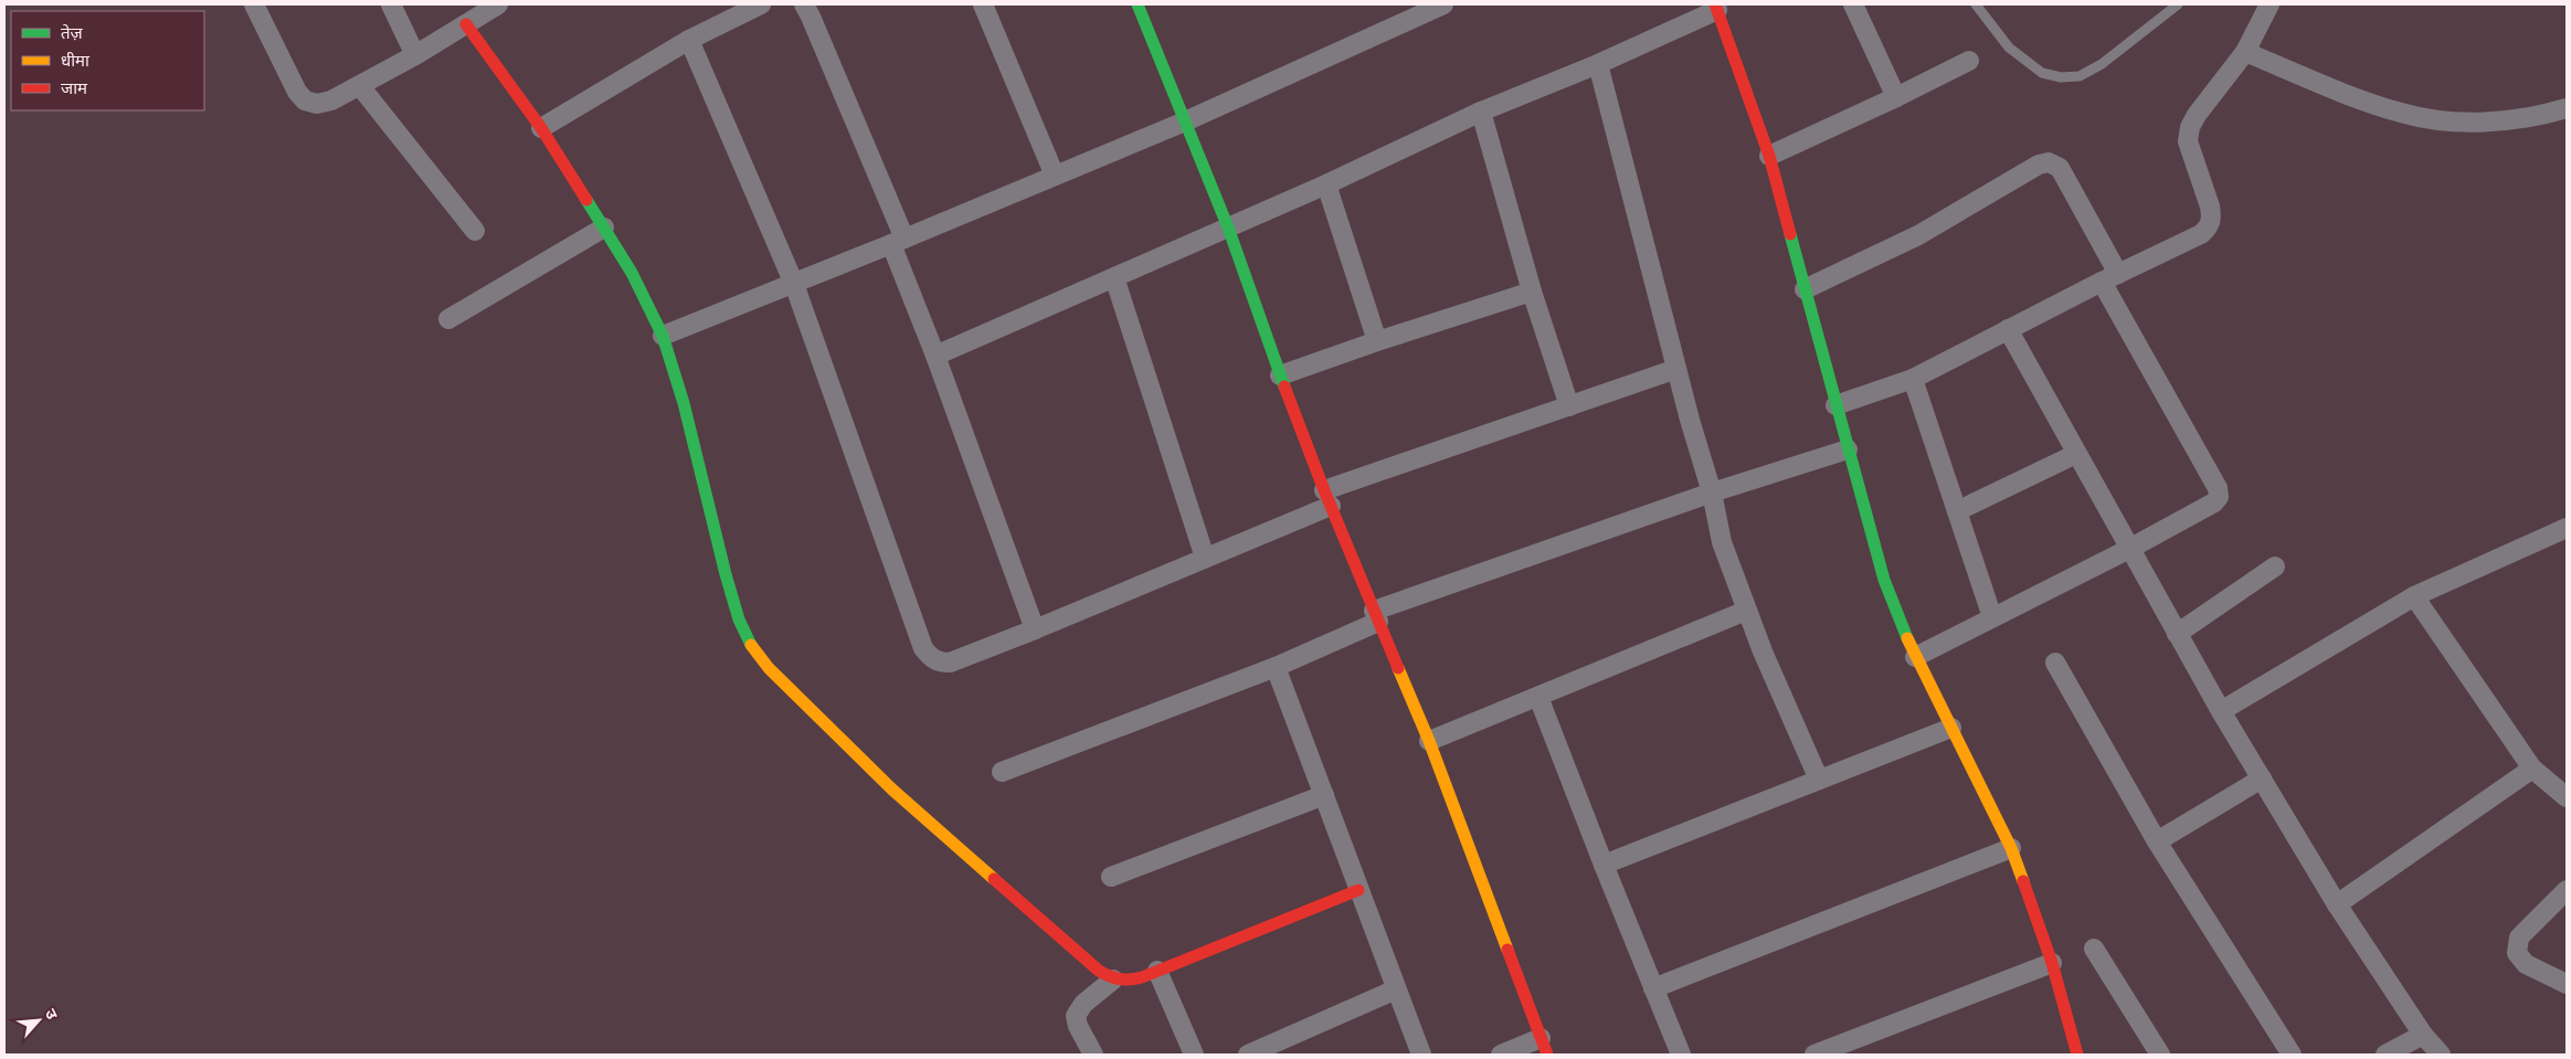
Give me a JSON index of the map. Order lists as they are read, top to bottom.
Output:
{
  "legend": ["तेज़", "धीमा", "जाम"],
  "north": "top right"
}
